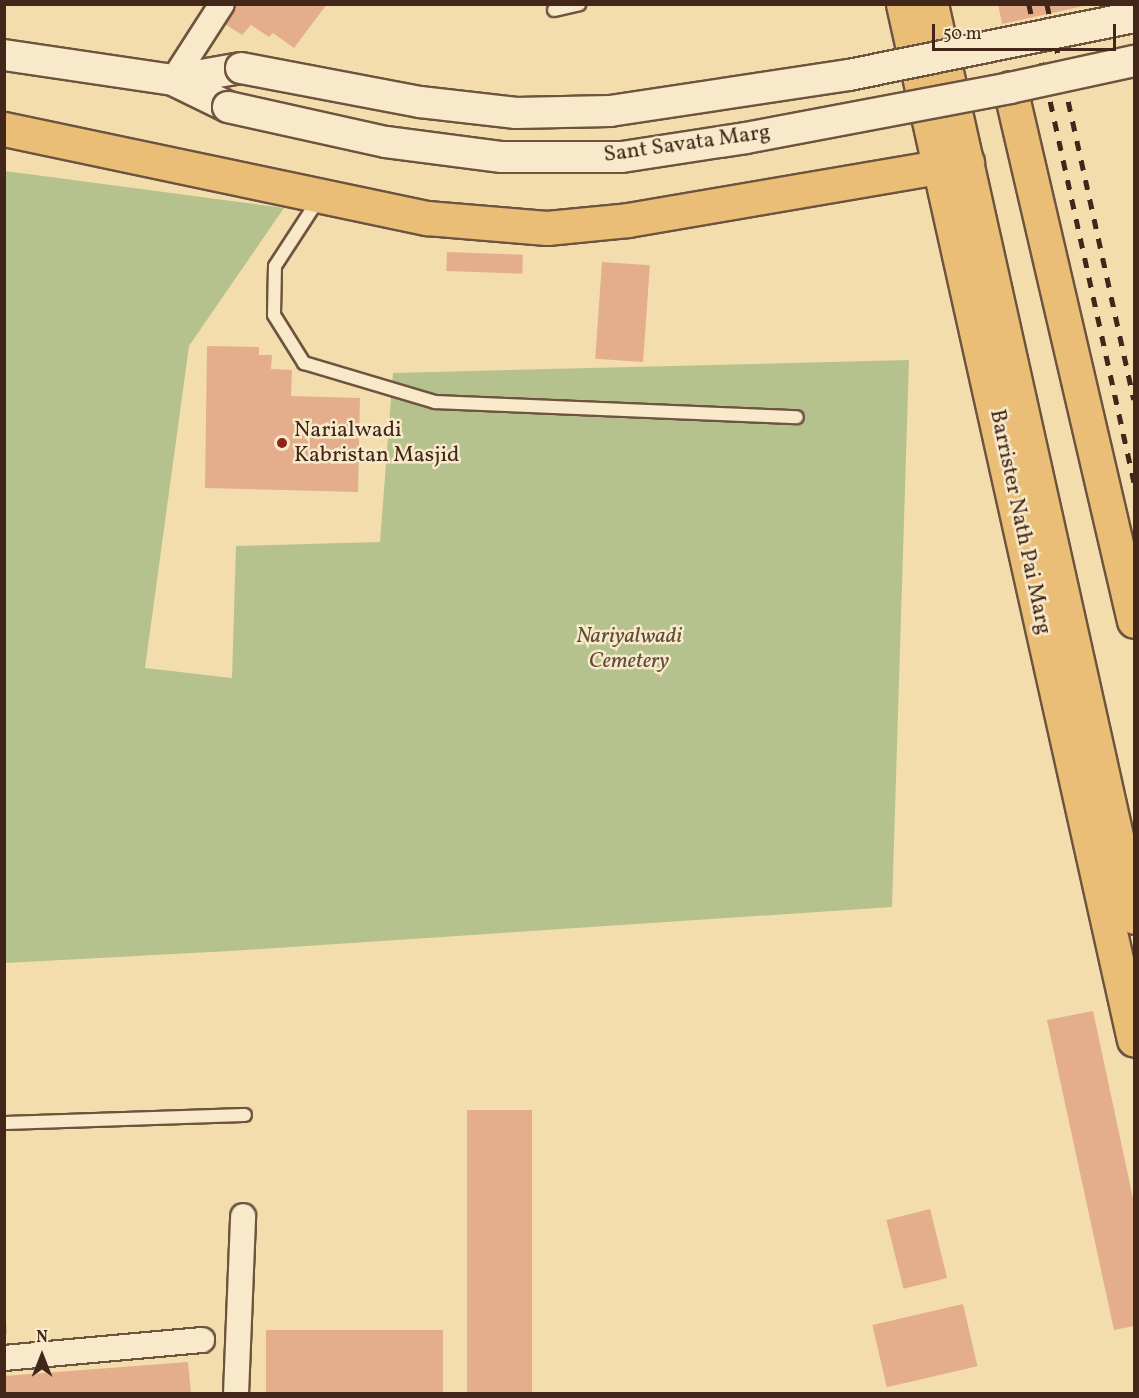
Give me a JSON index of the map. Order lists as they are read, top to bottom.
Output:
{
  "streets": {
    "main road": ["Barrister Nath Pai Marg"],
    "street": ["Sant Savata Marg"]
  },
  "parks": ["Nariyalwadi Cemetery"],
  "places": ["Narialwadi Kabristan Masjid"],
  "scale_bar": "50 m",
  "north": "top"
}
